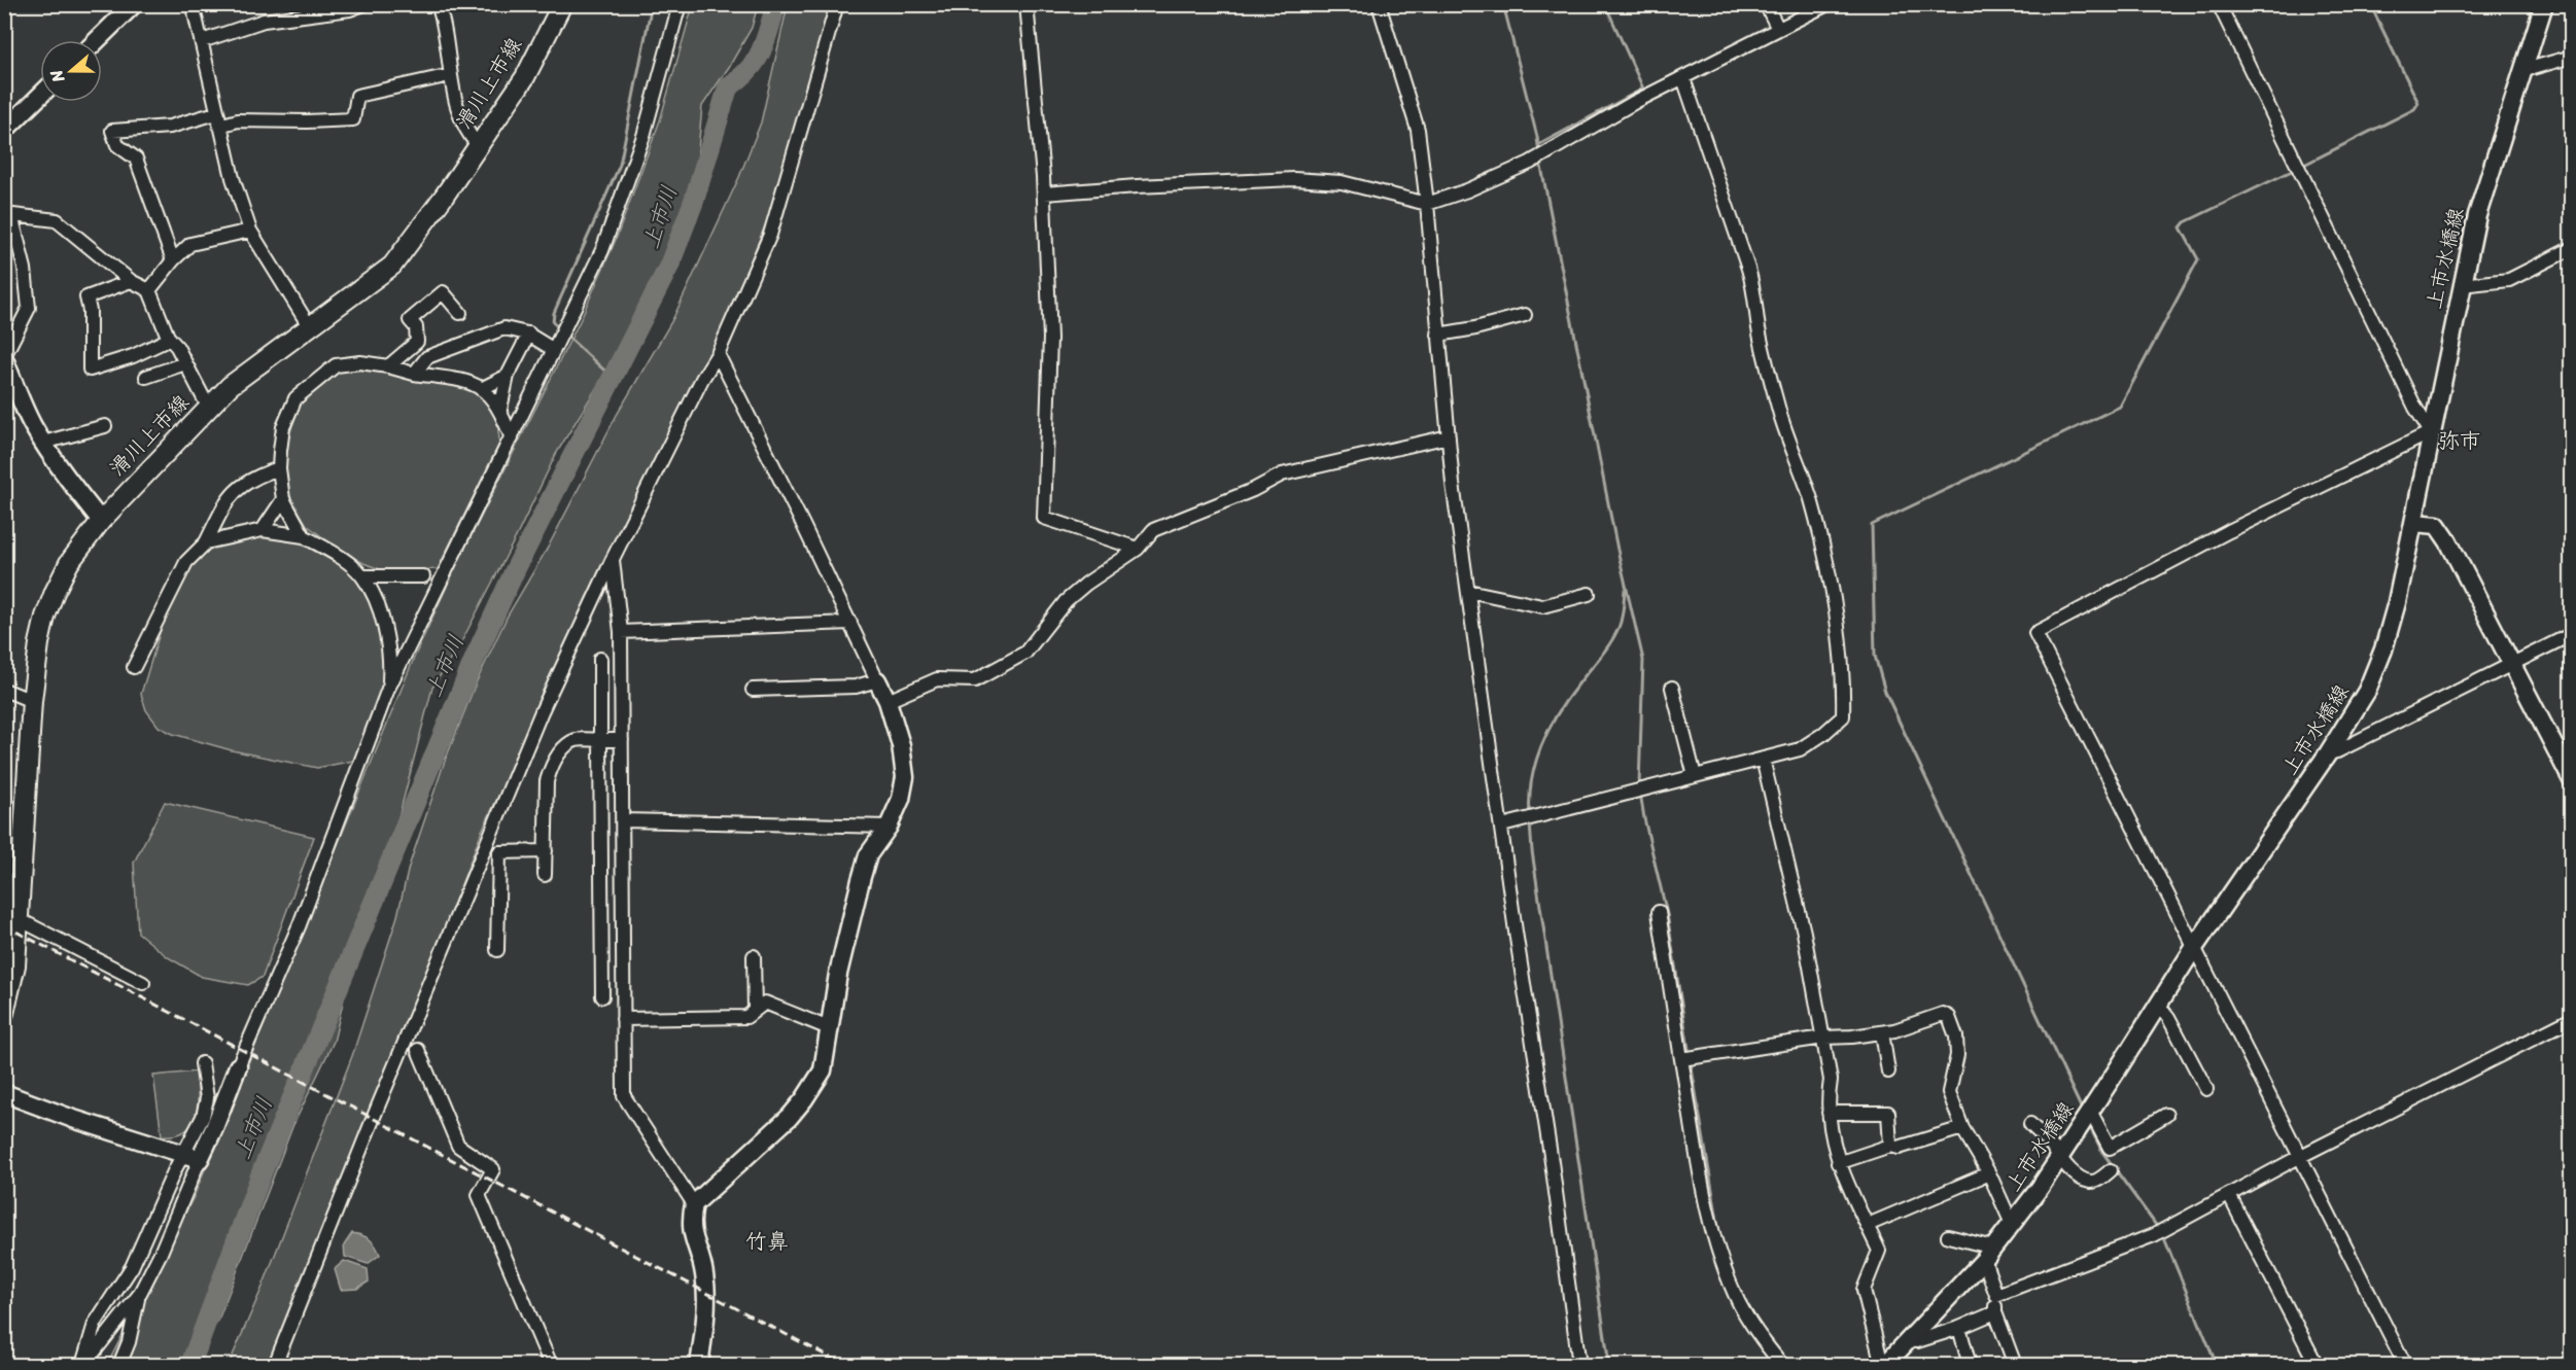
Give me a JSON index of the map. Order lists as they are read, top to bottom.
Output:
{
  "streets": {
    "main road": ["滑川上市線", "上市水橋線"]
  },
  "districts": ["弥市", "竹鼻"],
  "water": ["上市川"],
  "north": "left"
}
